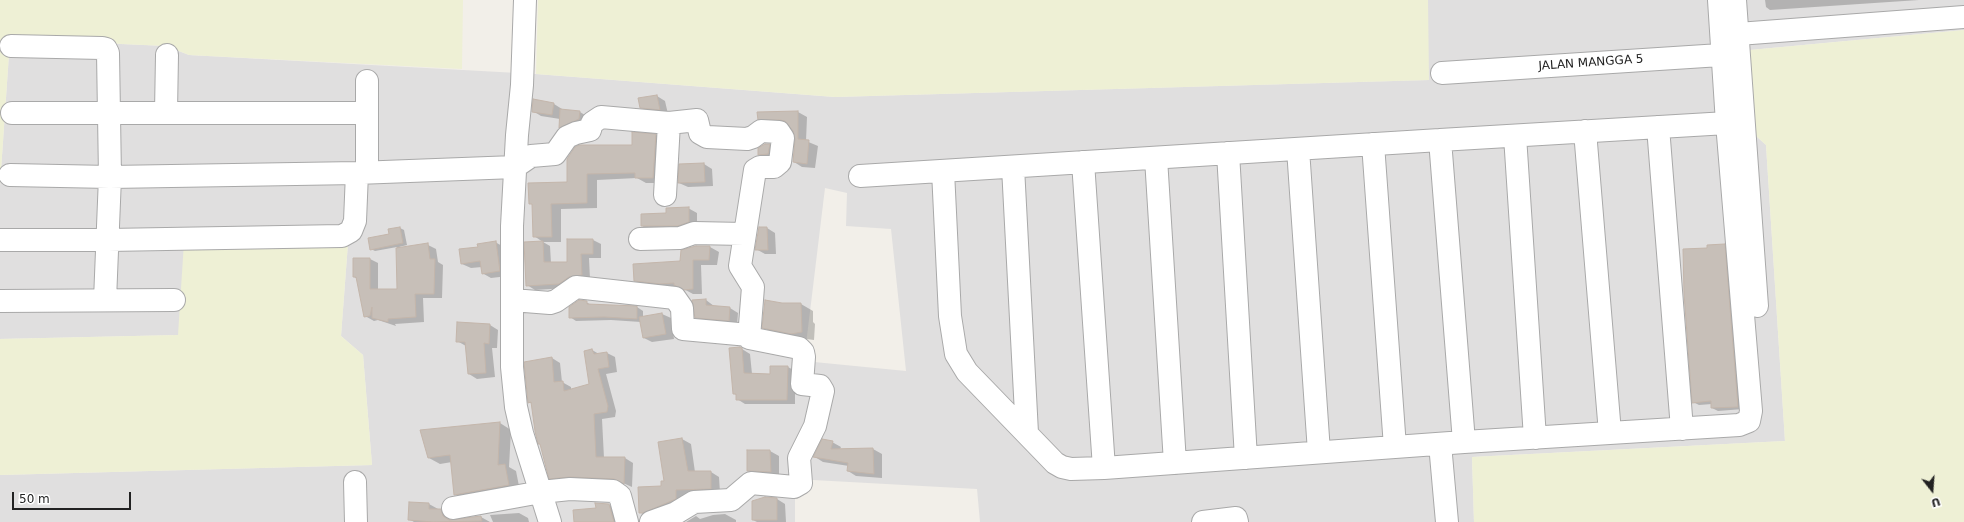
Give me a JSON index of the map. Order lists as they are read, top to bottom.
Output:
{
  "streets": {
    "street": ["JALAN MANGGA 5"]
  },
  "scale_bar": "50 m",
  "north": "bottom"
}
